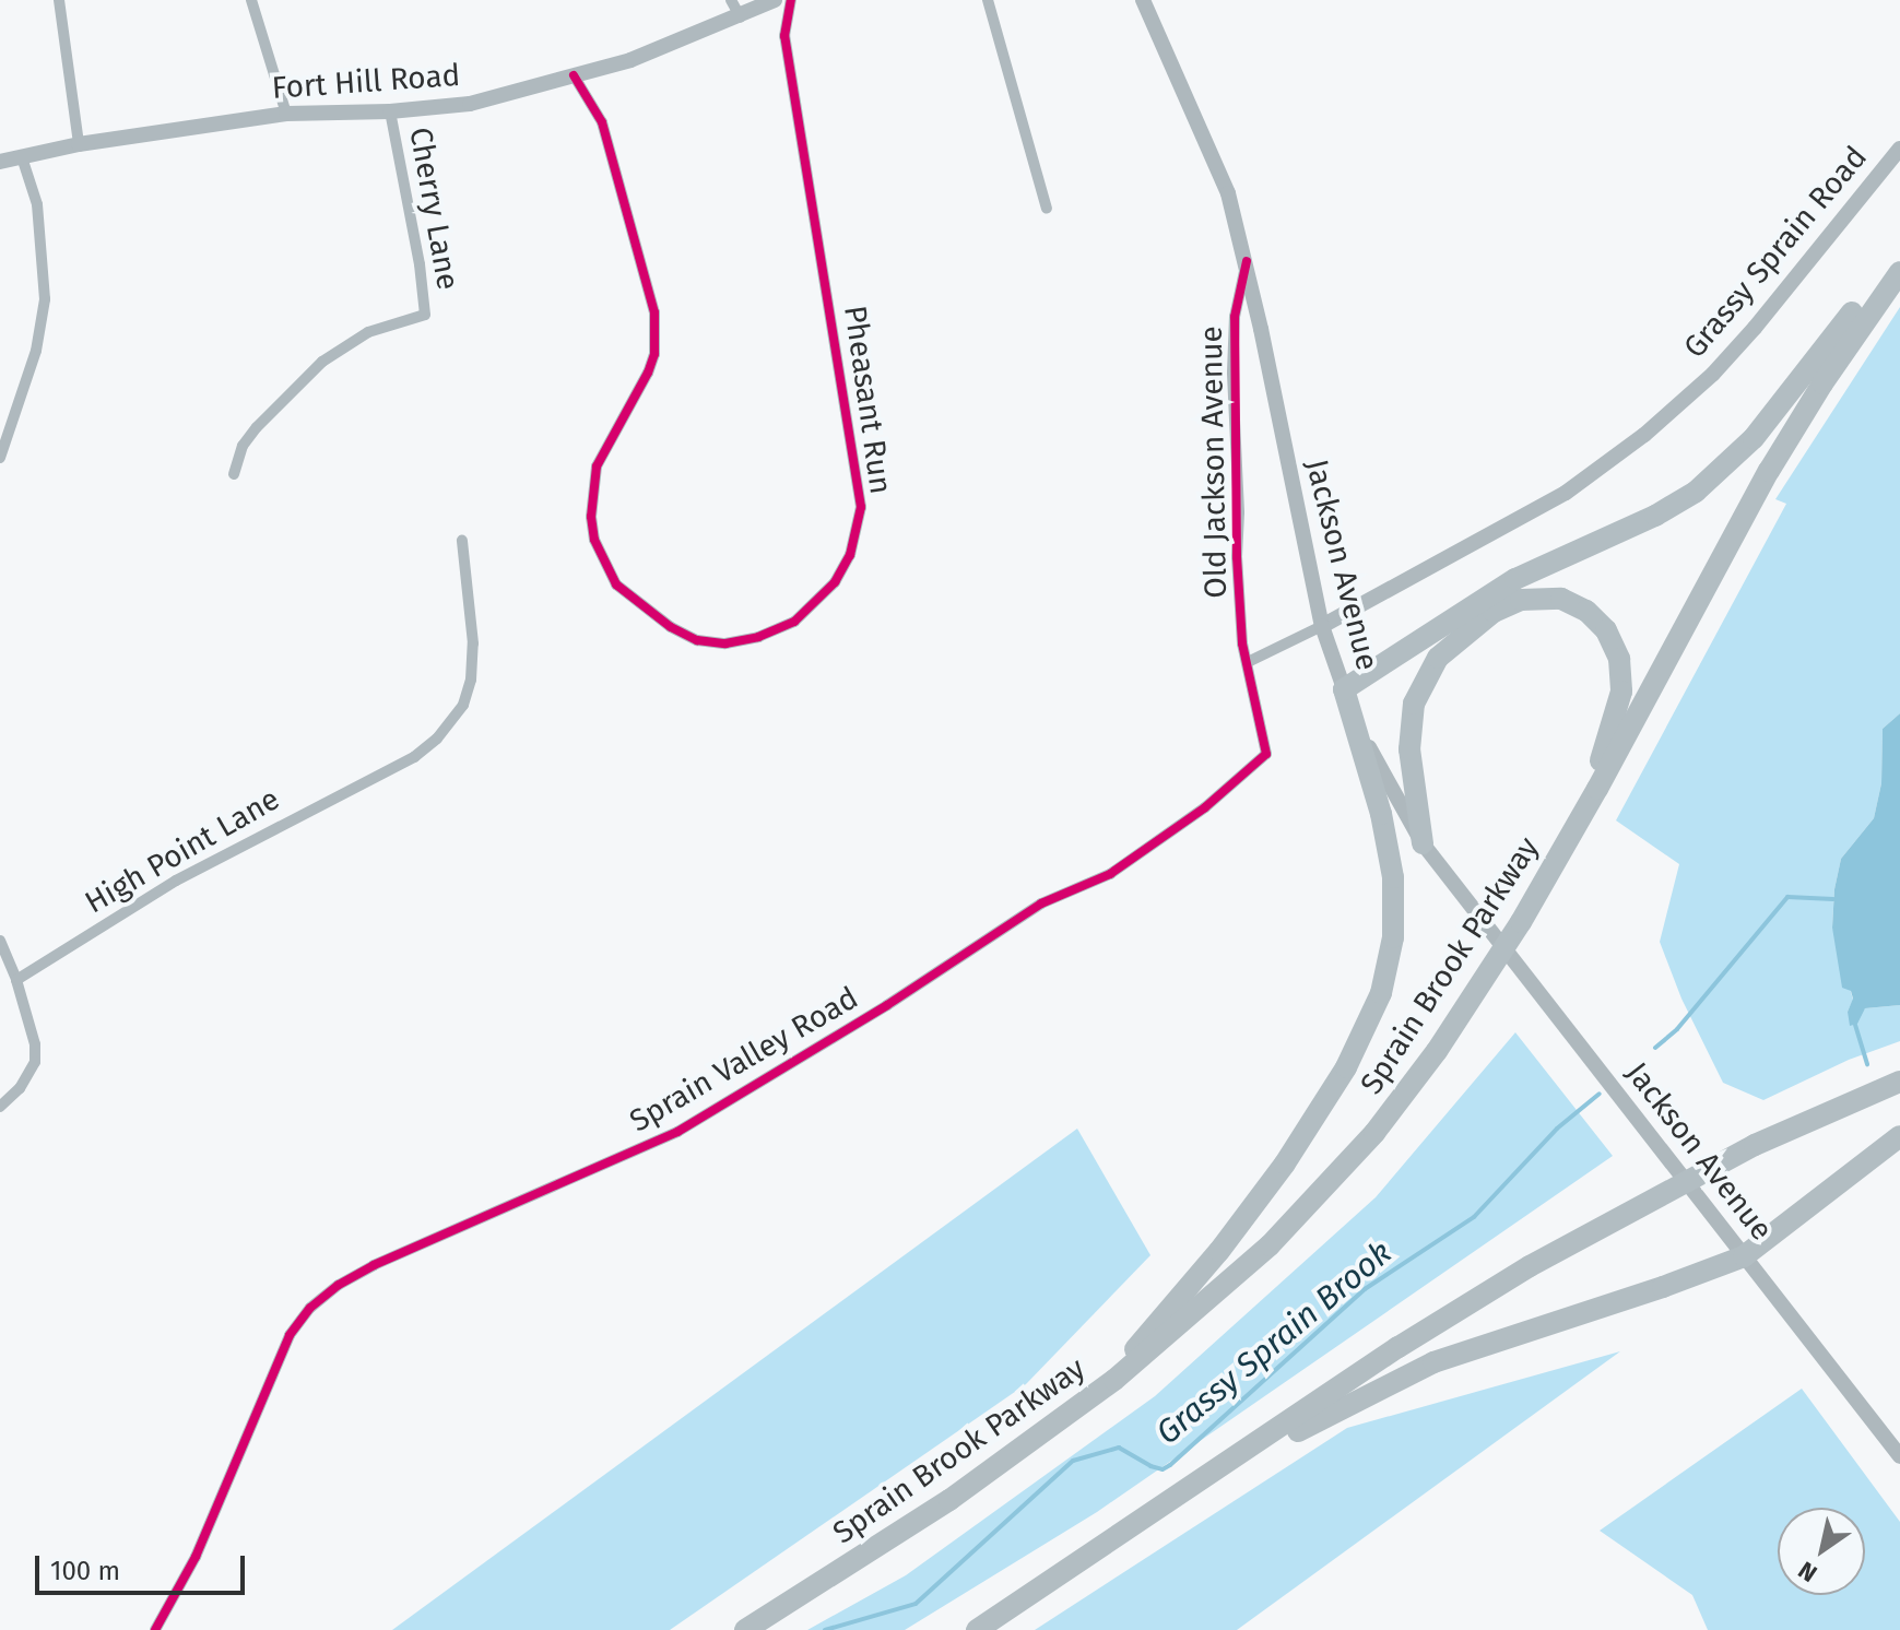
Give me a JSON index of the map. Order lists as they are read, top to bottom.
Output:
{
  "streets": {
    "highway": ["Sprain Brook Parkway"],
    "main road": ["Jackson Avenue"],
    "street": [
      "Fort Hill Road",
      "Cherry Lane",
      "Grassy Sprain Road",
      "Pheasant Run",
      "Old Jackson Avenue",
      "High Point Lane",
      "Sprain Valley Road"
    ]
  },
  "crossings": [
    ["Fort Hill Road", "Cherry Lane"],
    ["Fort Hill Road", "Pheasant Run"],
    ["Grassy Sprain Road", "Old Jackson Avenue"],
    ["Grassy Sprain Road", "Jackson Avenue"],
    ["Grassy Sprain Road", "Sprain Valley Road"],
    ["Old Jackson Avenue", "Jackson Avenue"],
    ["Old Jackson Avenue", "Sprain Valley Road"]
  ],
  "water": ["Grassy Sprain Brook"],
  "scale_bar": "100 m",
  "north": "bottom left"
}
